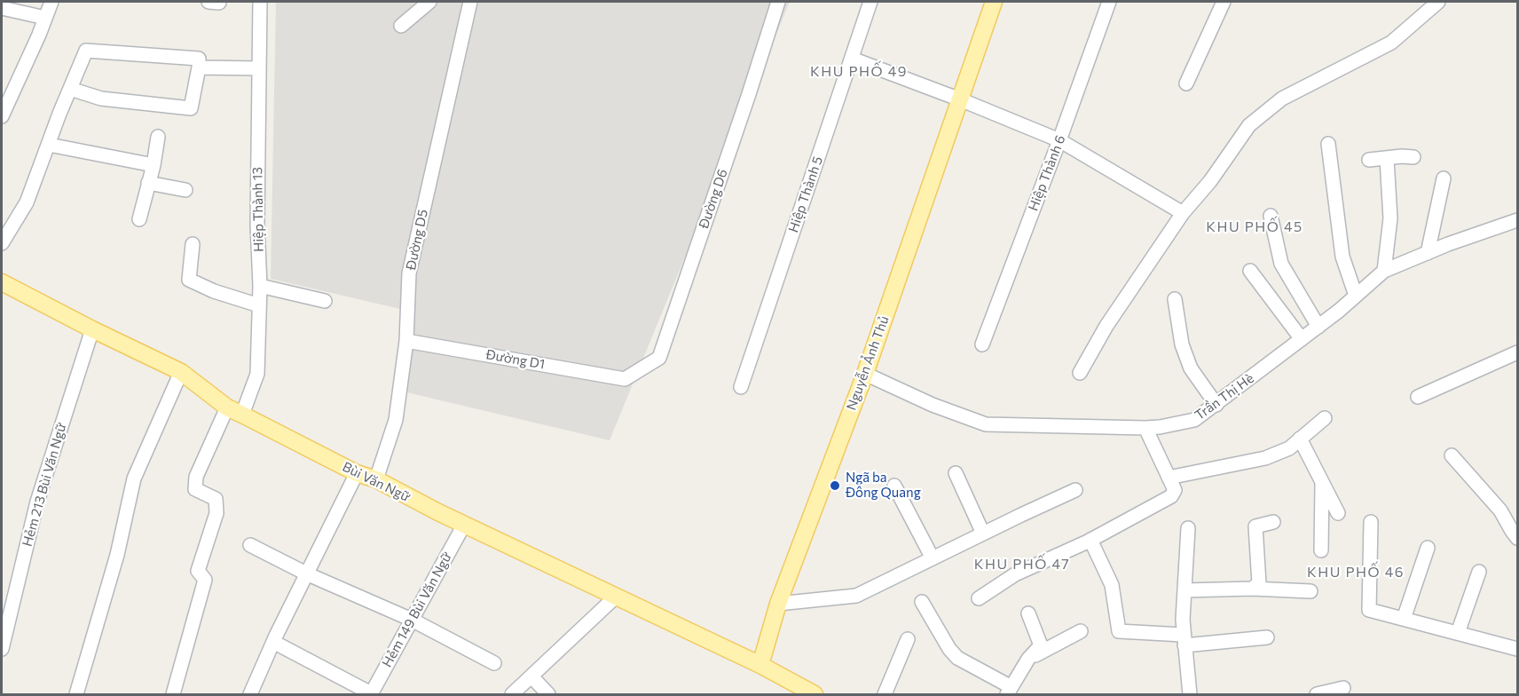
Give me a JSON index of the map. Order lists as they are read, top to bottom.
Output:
{
  "streets": {
    "main road": ["Nguyễn Ảnh Thủ", "Bùi Văn Ngữ"],
    "street": [
      "Hiệp Thành 6",
      "Hiệp Thành 5",
      "Đường D6",
      "Hiệp Thành 13",
      "Đường D5",
      "Đường D1",
      "Trần Thị Hè",
      "Hẻm 213 Bùi Văn Ngữ",
      "Hẻm 149 Bùi Văn Ngữ"
    ]
  },
  "crossings": [
    ["Đường D6", "Đường D1"],
    ["Hiệp Thành 13", "Bùi Văn Ngữ"],
    ["Đường D5", "Đường D1"],
    ["Đường D5", "Bùi Văn Ngữ"],
    ["Nguyễn Ảnh Thủ", "Trần Thị Hè"],
    ["Nguyễn Ảnh Thủ", "Bùi Văn Ngữ"],
    ["Bùi Văn Ngữ", "Hẻm 213 Bùi Văn Ngữ"],
    ["Bùi Văn Ngữ", "Hẻm 149 Bùi Văn Ngữ"]
  ],
  "districts": [
    "KHU PHỐ 49",
    "KHU PHỐ 45",
    "KHU PHỐ 47",
    "KHU PHỐ 46"
  ],
  "places": ["Ngã ba Đông Quang"]
}
